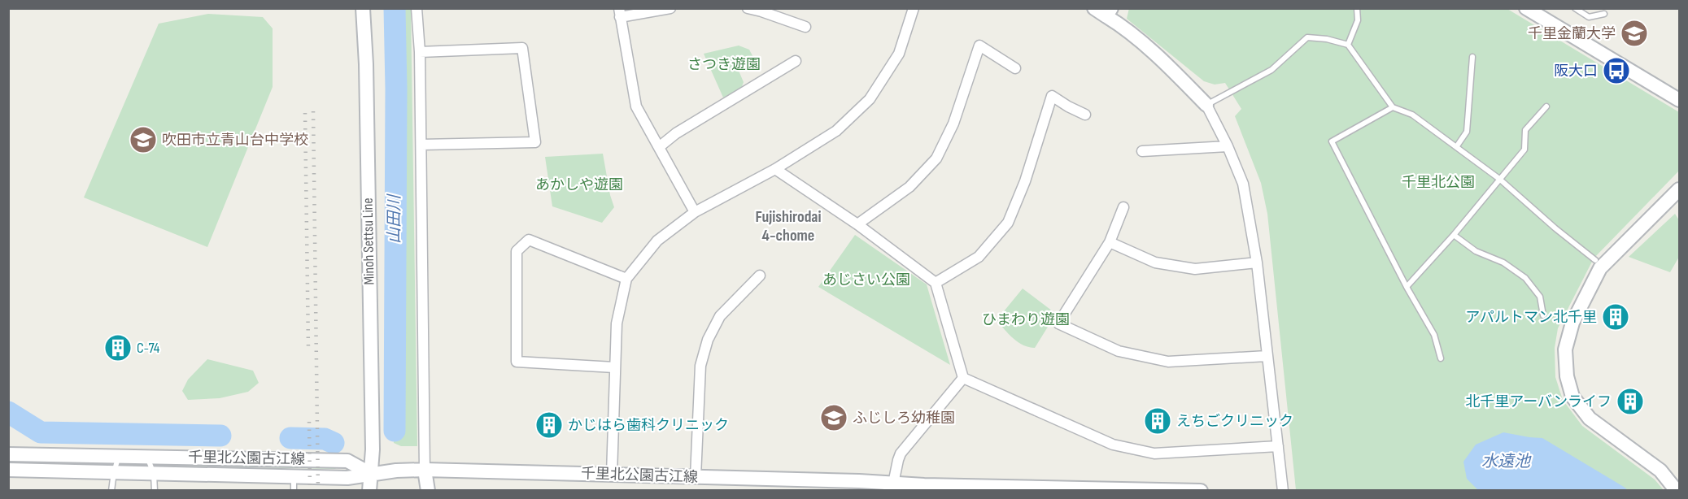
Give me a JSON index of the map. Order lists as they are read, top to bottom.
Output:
{
  "streets": {
    "street": ["Minoh Settsu Line", "千里北公園古江線"]
  },
  "crossings": [
    ["Minoh Settsu Line", "千里北公園古江線"]
  ],
  "districts": ["Fujishirodai 4-chome"],
  "water": ["山田川", "水遠池"],
  "parks": [
    "さつき遊園",
    "千里北公園",
    "あかしや遊園",
    "あじさい公園",
    "ひまわり遊園"
  ],
  "places": {
    "school or university": ["千里金蘭大学", "吹田市立青山台中学校", "ふじしろ幼稚園"],
    "bus stop": ["阪大口"],
    "building": [
      "アパルトマン北千里",
      "C-74",
      "北千里アーバンライフ",
      "えちごクリニック",
      "かじはら歯科クリニック"
    ]
  }
}
